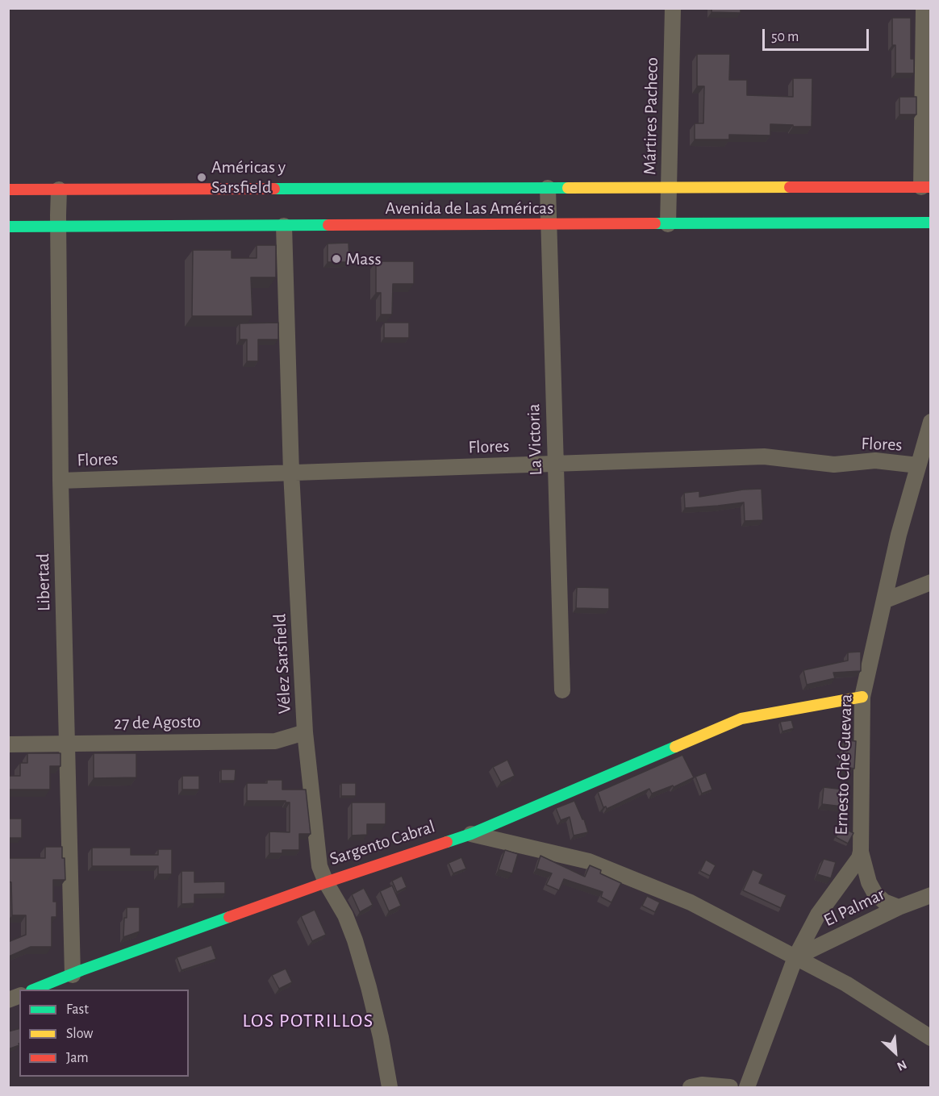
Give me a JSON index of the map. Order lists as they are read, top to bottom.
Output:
{
  "streets": {
    "main road": ["Avenida de Las Américas", "Sargento Cabral"],
    "street": [
      "Mártires Pacheco",
      "La Victoria",
      "Flores",
      "Libertad",
      "Vélez Sarsfield",
      "27 de Agosto",
      "Ernesto Ché Guevara",
      "El Palmar"
    ]
  },
  "crossings": [
    ["Mártires Pacheco", "Avenida de Las Américas"],
    ["Avenida de Las Américas", "La Victoria"],
    ["Avenida de Las Américas", "Libertad"],
    ["Avenida de Las Américas", "Vélez Sarsfield"],
    ["La Victoria", "Flores"],
    ["Flores", "Libertad"],
    ["Flores", "Vélez Sarsfield"],
    ["Flores", "Ernesto Ché Guevara"],
    ["Libertad", "27 de Agosto"],
    ["Libertad", "Sargento Cabral"],
    ["Vélez Sarsfield", "27 de Agosto"],
    ["Vélez Sarsfield", "Sargento Cabral"],
    ["Ernesto Ché Guevara", "Sargento Cabral"],
    ["Ernesto Ché Guevara", "El Palmar"]
  ],
  "districts": ["LOS POTRILLOS"],
  "places": ["Américas y Sarsfield", "Mass"],
  "legend": ["Fast", "Slow", "Jam"],
  "scale_bar": "50 m",
  "north": "bottom right"
}
